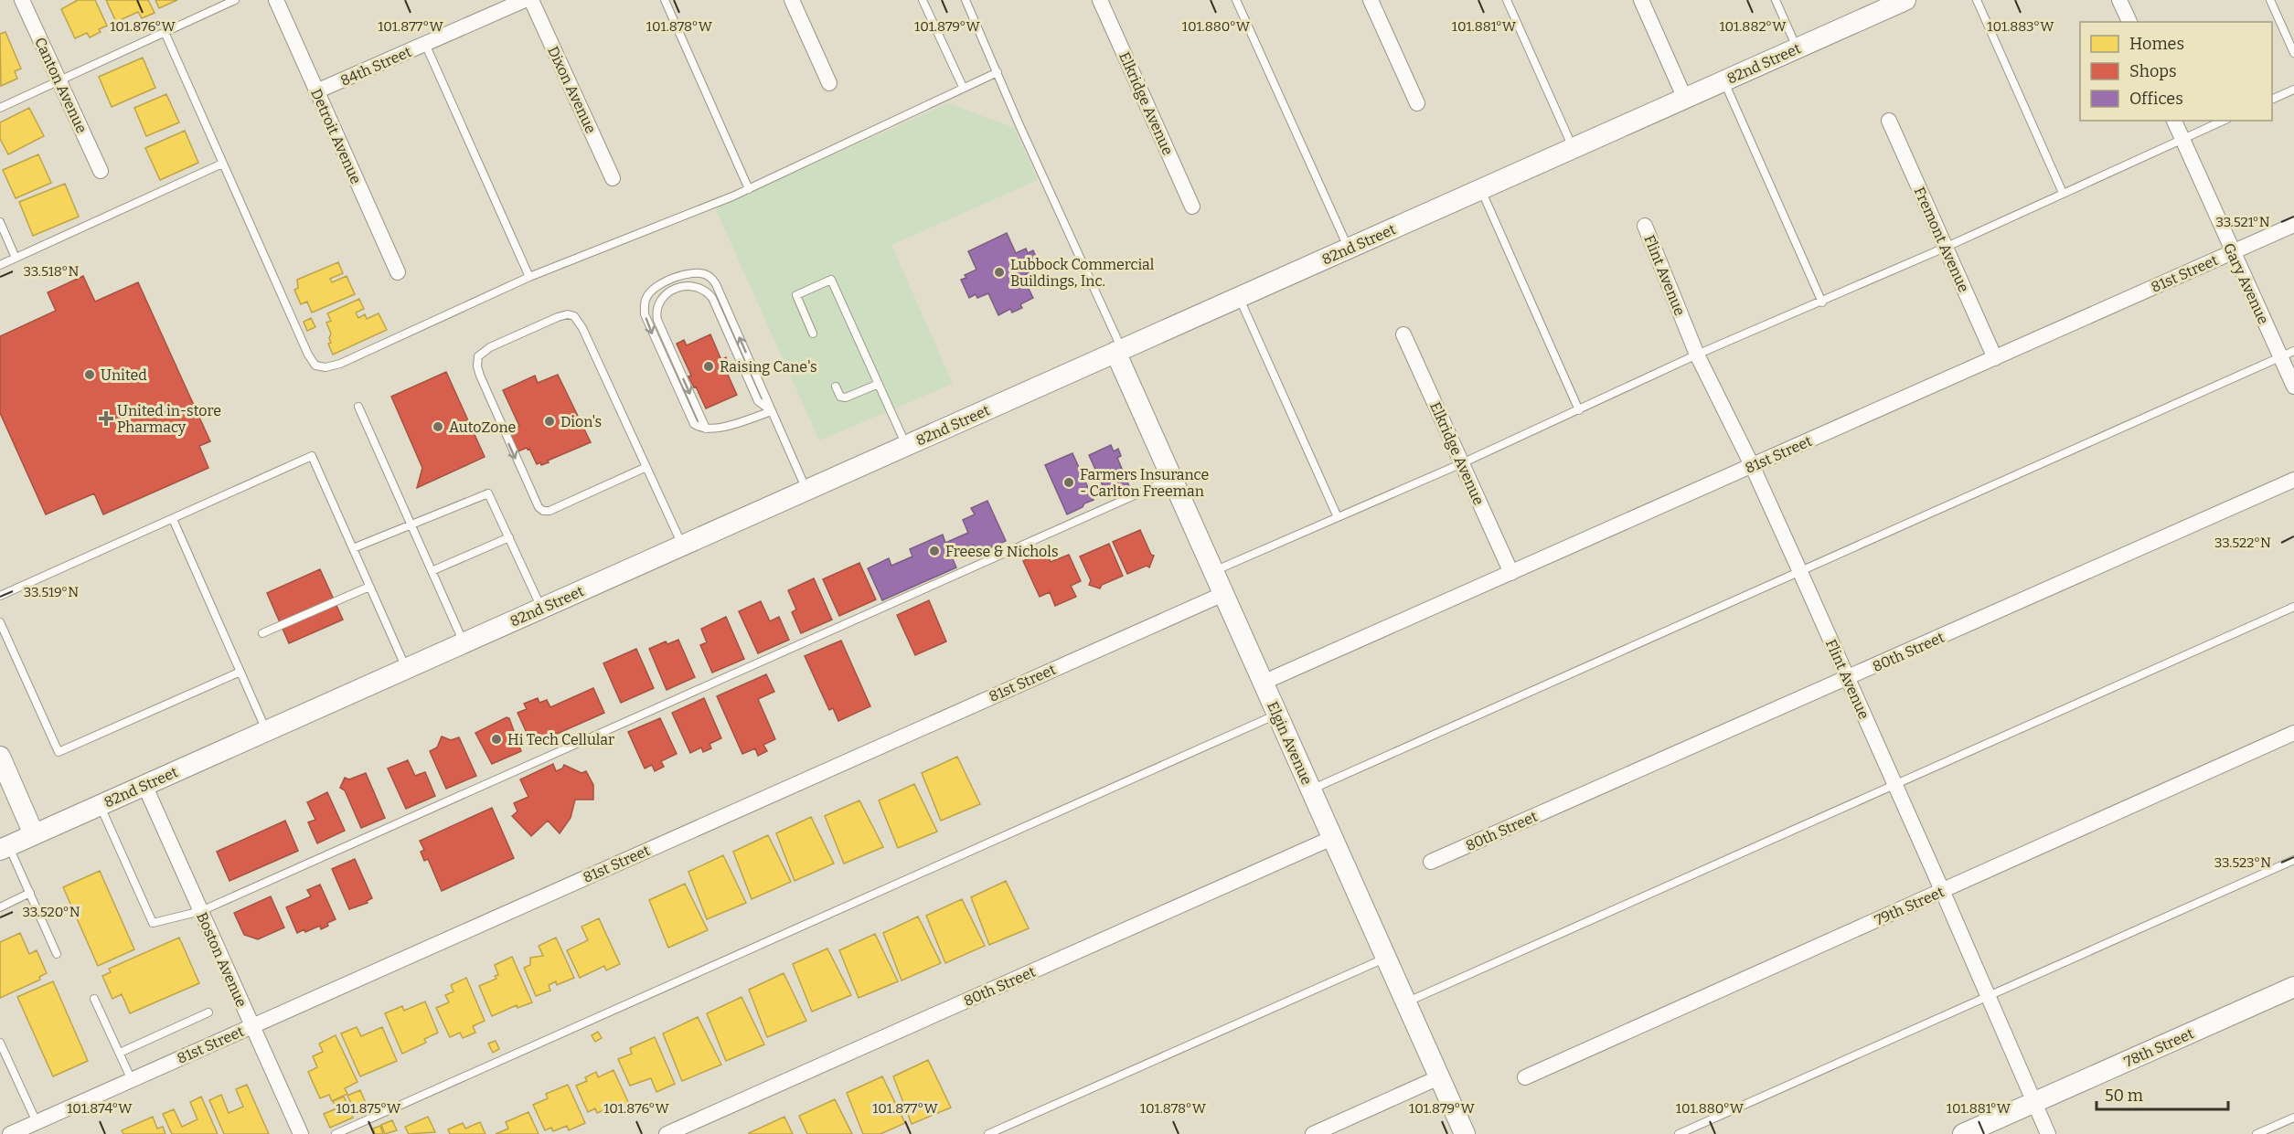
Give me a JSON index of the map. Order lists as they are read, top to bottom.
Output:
{
  "streets": {
    "main road": ["82nd Street", "Elgin Avenue", "78th Street"],
    "street": [
      "84th Street",
      "Canton Avenue",
      "Dixon Avenue",
      "Elkridge Avenue",
      "Detroit Avenue",
      "Fremont Avenue",
      "81st Street",
      "Flint Avenue",
      "Gary Avenue",
      "80th Street",
      "79th Street",
      "Boston Avenue"
    ]
  },
  "crossings": [
    ["82nd Street", "Elgin Avenue"],
    ["82nd Street", "Boston Avenue"],
    ["84th Street", "Detroit Avenue"],
    ["Elkridge Avenue", "81st Street"],
    ["Fremont Avenue", "81st Street"],
    ["81st Street", "Flint Avenue"],
    ["81st Street", "Gary Avenue"],
    ["81st Street", "Elgin Avenue"],
    ["81st Street", "Boston Avenue"],
    ["Flint Avenue", "80th Street"],
    ["Flint Avenue", "79th Street"],
    ["Flint Avenue", "78th Street"],
    ["80th Street", "Elgin Avenue"]
  ],
  "places": {
    "other": [
      "Lubbock Commercial Buildings, Inc.",
      "Raising Cane's",
      "United",
      "Dion's",
      "AutoZone",
      "Farmers Insurance - Carlton Freeman",
      "Freese & Nichols",
      "Hi Tech Cellular"
    ],
    "health": ["United in-store Pharmacy"]
  },
  "legend": ["Homes", "Shops", "Offices"],
  "scale_bar": "50 m",
  "coordinates": [
    "101.876°W",
    "101.877°W",
    "101.878°W",
    "101.881°W",
    "101.882°W",
    "101.883°W",
    "101.879°W",
    "101.880°W",
    "33.521°N",
    "33.518°N",
    "33.522°N",
    "33.519°N",
    "33.523°N",
    "33.520°N",
    "101.874°W",
    "101.875°W"
  ]
}
